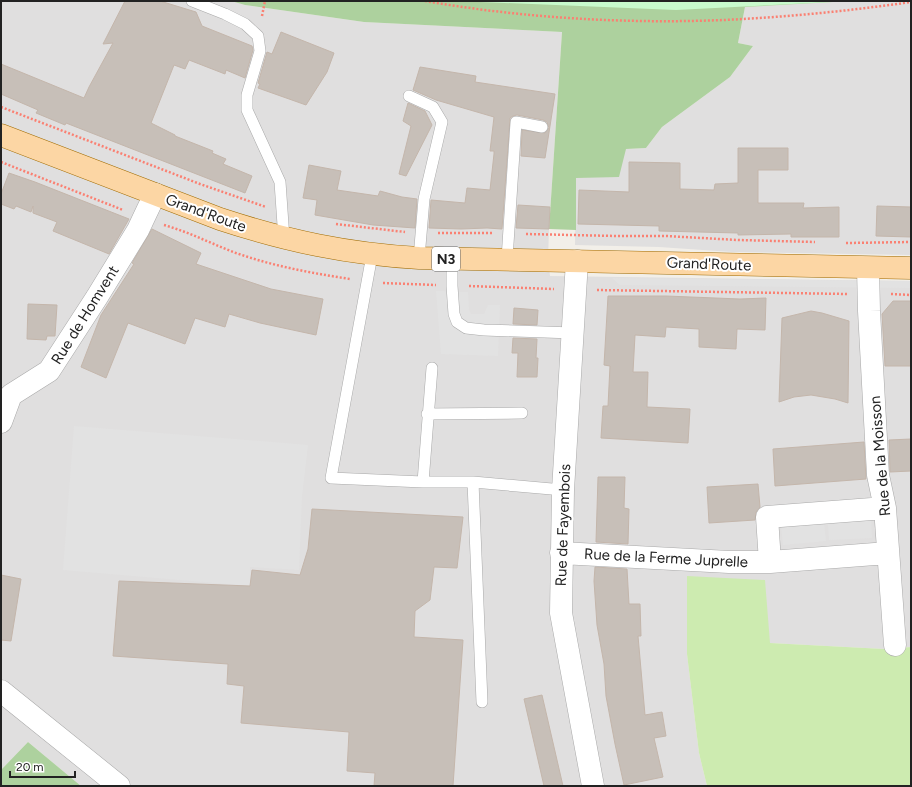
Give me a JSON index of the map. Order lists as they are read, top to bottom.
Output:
{
  "streets": {
    "main road": ["Grand'Route", "N3"],
    "street": [
      "Rue de Homvent",
      "Rue de la Moisson",
      "Rue de Fayembois",
      "Rue de la Ferme Juprelle"
    ]
  },
  "crossings": [
    ["Grand'Route", "Rue de Homvent"],
    ["Grand'Route", "Rue de la Moisson"],
    ["Grand'Route", "Rue de Fayembois"],
    ["Rue de la Moisson", "Rue de la Ferme Juprelle"],
    ["Rue de Fayembois", "Rue de la Ferme Juprelle"]
  ],
  "scale_bar": "20 m"
}
